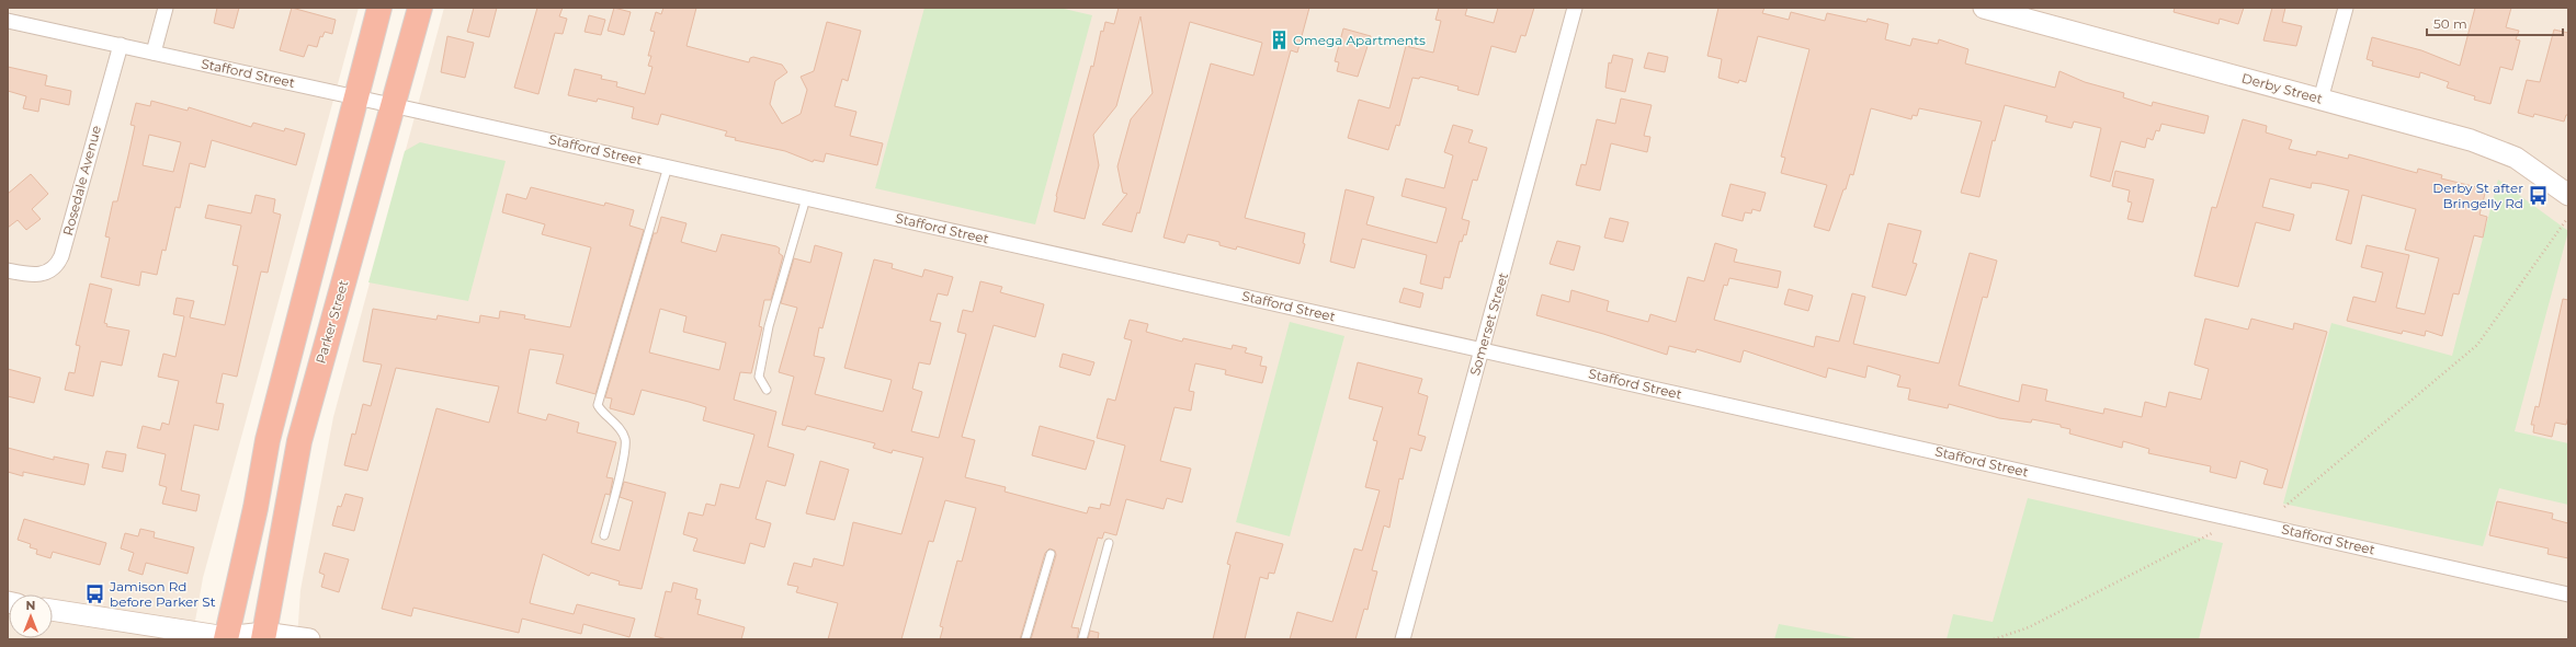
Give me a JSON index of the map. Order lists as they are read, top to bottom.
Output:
{
  "streets": {
    "highway": ["Parker Street"],
    "street": [
      "Stafford Street",
      "Derby Street",
      "Rosedale Avenue",
      "Somerset Street"
    ]
  },
  "crossings": [
    ["Stafford Street", "Rosedale Avenue"],
    ["Stafford Street", "Parker Street"],
    ["Stafford Street", "Somerset Street"]
  ],
  "places": {
    "building": ["Omega Apartments"],
    "bus stop": ["Derby St after Bringelly Rd", "Jamison Rd before Parker St"]
  },
  "scale_bar": "50 m",
  "north": "top"
}
